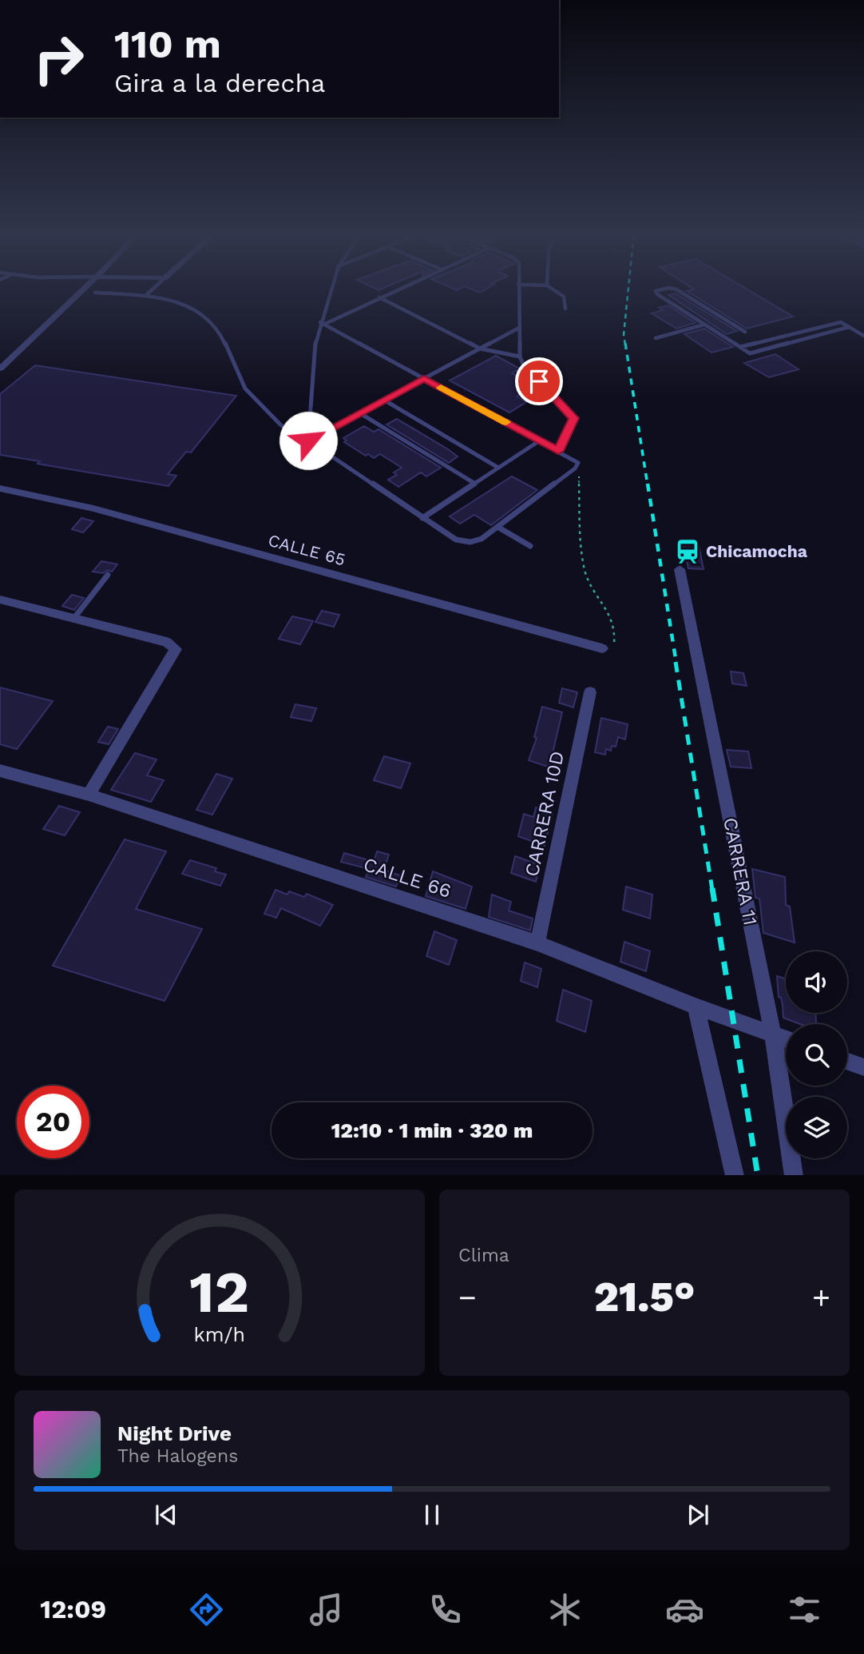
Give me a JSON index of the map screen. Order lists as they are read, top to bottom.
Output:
{
  "streets": {
    "street": [
      "CALLE 65",
      "CARRERA 10D",
      "CARRERA 11",
      "CALLE 66"
    ]
  },
  "crossings": [
    ["CARRERA 10D", "CALLE 66"],
    ["CARRERA 11", "CALLE 66"]
  ],
  "places": {
    "station": ["Chicamocha"]
  },
  "page": {
    "turn": ["110 m", "Gira a la derecha"],
    "limit": "20",
    "trip": "12:10 · 1 min · 320 m",
    "tile": "Clima",
    "heat": ["−", "21.5°", "+"],
    "song": ["Night Drive", "The Halogens"],
    "tabs": "12:09",
    "gauge": ["12", "km/h"]
  }
}
